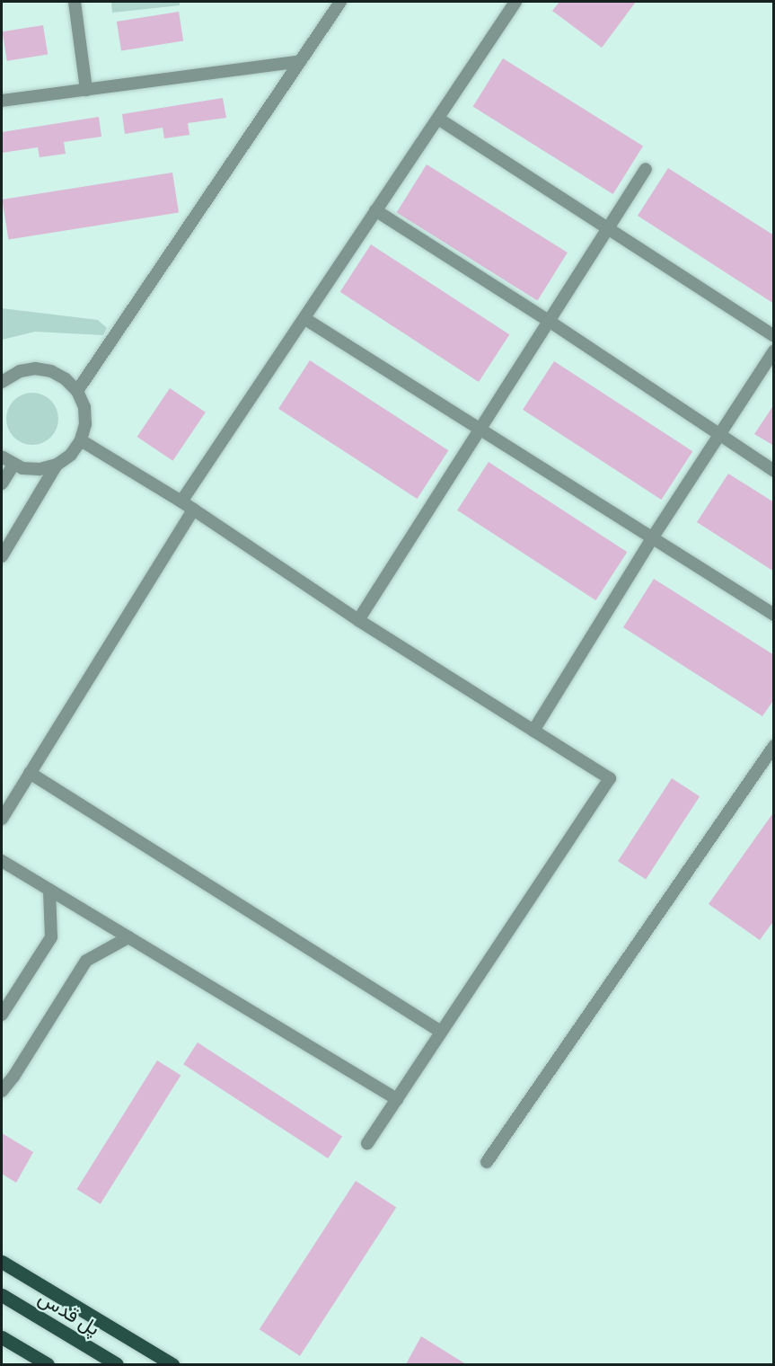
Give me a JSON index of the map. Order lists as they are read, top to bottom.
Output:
{
  "streets": {
    "main road": ["پل قدس"]
  }
}
